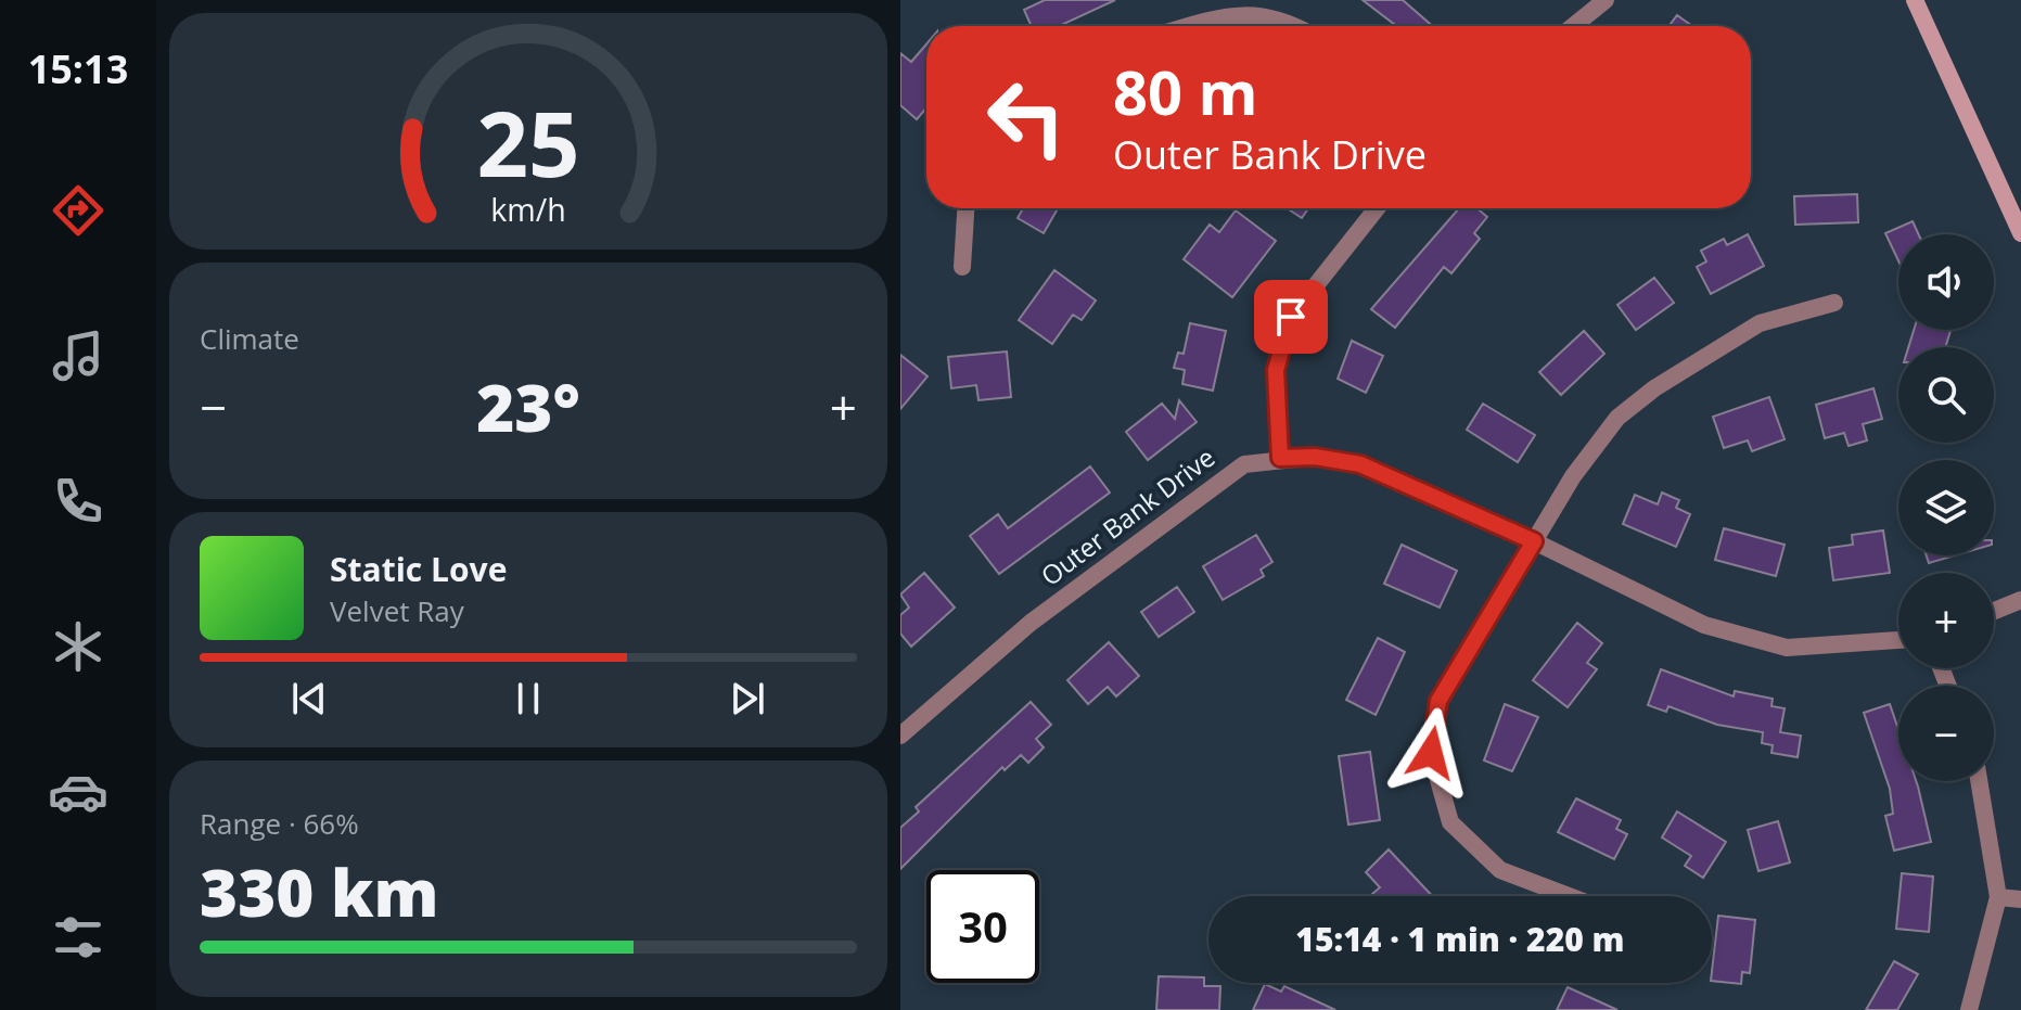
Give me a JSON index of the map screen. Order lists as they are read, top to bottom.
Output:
{
  "streets": {
    "street": ["Outer Bank Drive"]
  },
  "page": {
    "tabs": "15:13",
    "turn": ["80 m", "Outer Bank Drive"],
    "map_buttons": ["+", "−"],
    "tile": [
      "Climate",
      ["Range · 66%", "330 km"]
    ],
    "heat": ["−", "23°", "+"],
    "song": ["Static Love", "Velvet Ray"],
    "limit": "30",
    "trip": "15:14 · 1 min · 220 m",
    "gauge": ["25", "km/h"]
  }
}
